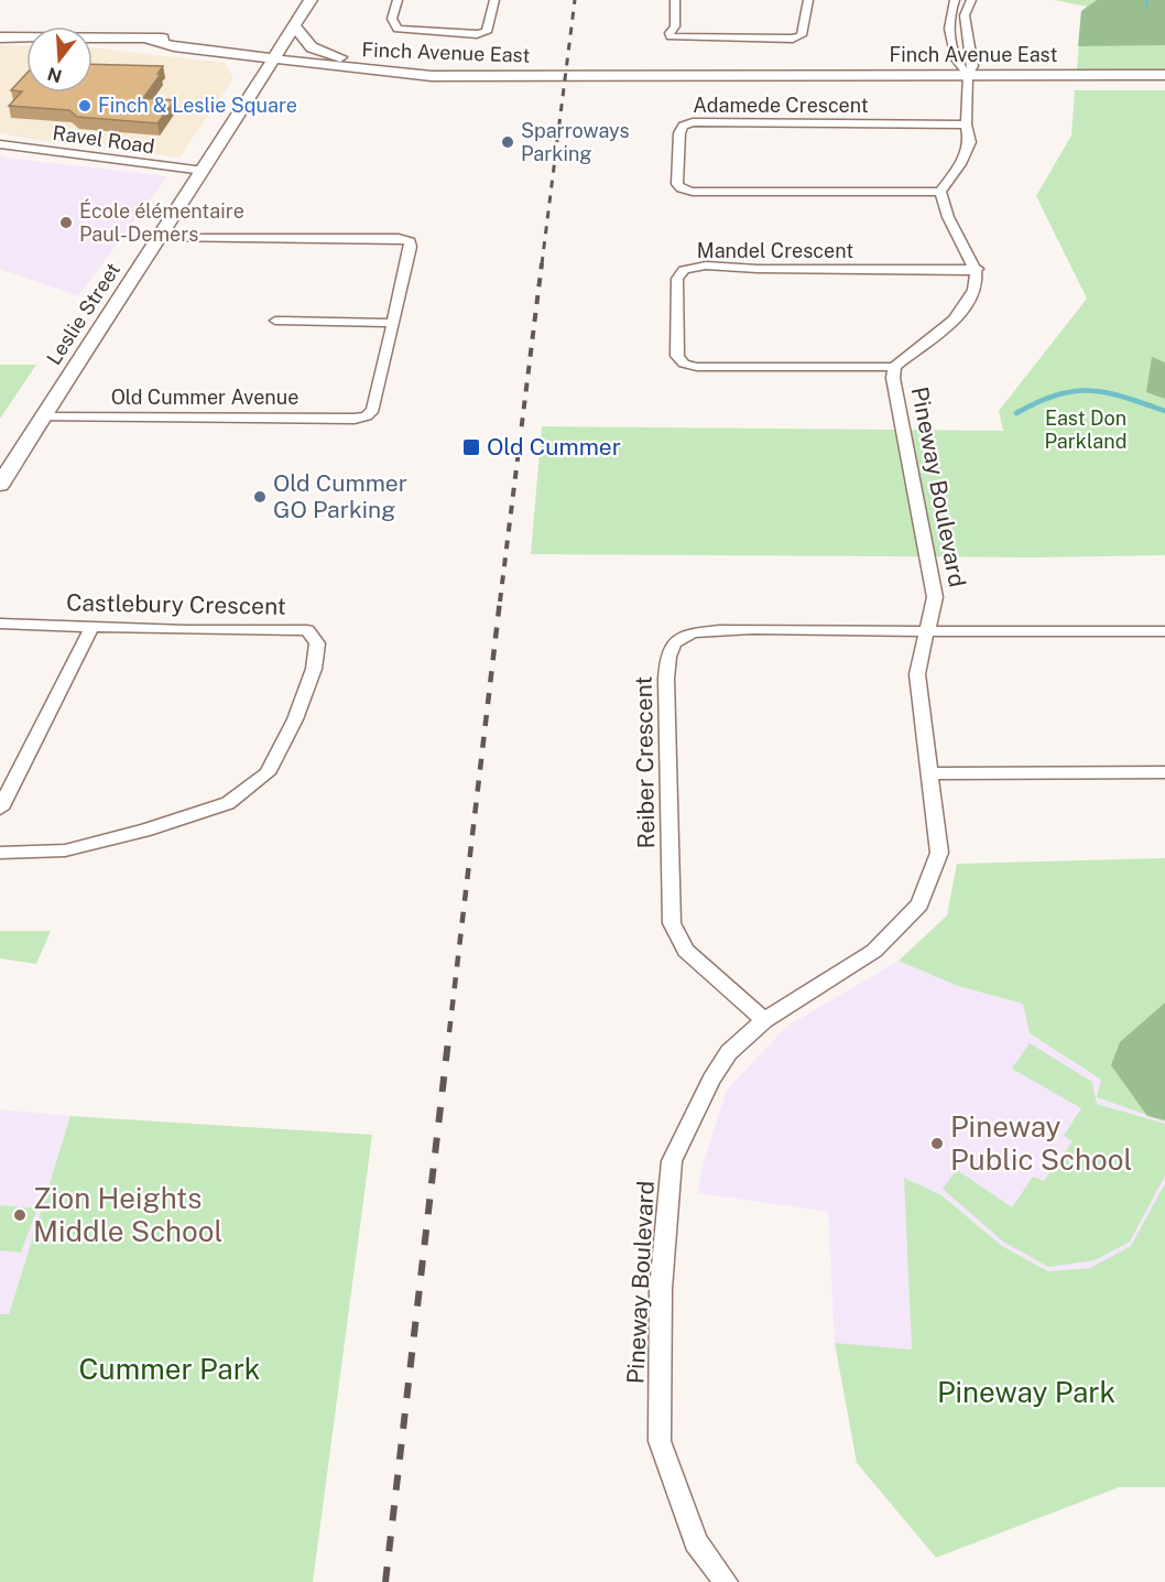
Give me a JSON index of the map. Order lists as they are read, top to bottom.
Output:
{
  "streets": {
    "main road": ["Finch Avenue East", "Leslie Street"],
    "street": [
      "Adamede Crescent",
      "Ravel Road",
      "Mandel Crescent",
      "Old Cummer Avenue",
      "Pineway Boulevard",
      "Castlebury Crescent",
      "Reiber Crescent"
    ]
  },
  "crossings": [
    ["Finch Avenue East", "Leslie Street"],
    ["Ravel Road", "Leslie Street"],
    ["Mandel Crescent", "Pineway Boulevard"],
    ["Leslie Street", "Old Cummer Avenue"],
    ["Pineway Boulevard", "Reiber Crescent"]
  ],
  "parks": ["East Don Parkland", "Cummer Park", "Pineway Park"],
  "places": {
    "other": [
      "Finch & Leslie Square",
      "Sparroways Parking",
      "École élémentaire Paul-Demers",
      "Old Cummer GO Parking",
      "Pineway Public School",
      "Zion Heights Middle School"
    ],
    "transit": ["Old Cummer"]
  },
  "north": "bottom"
}
